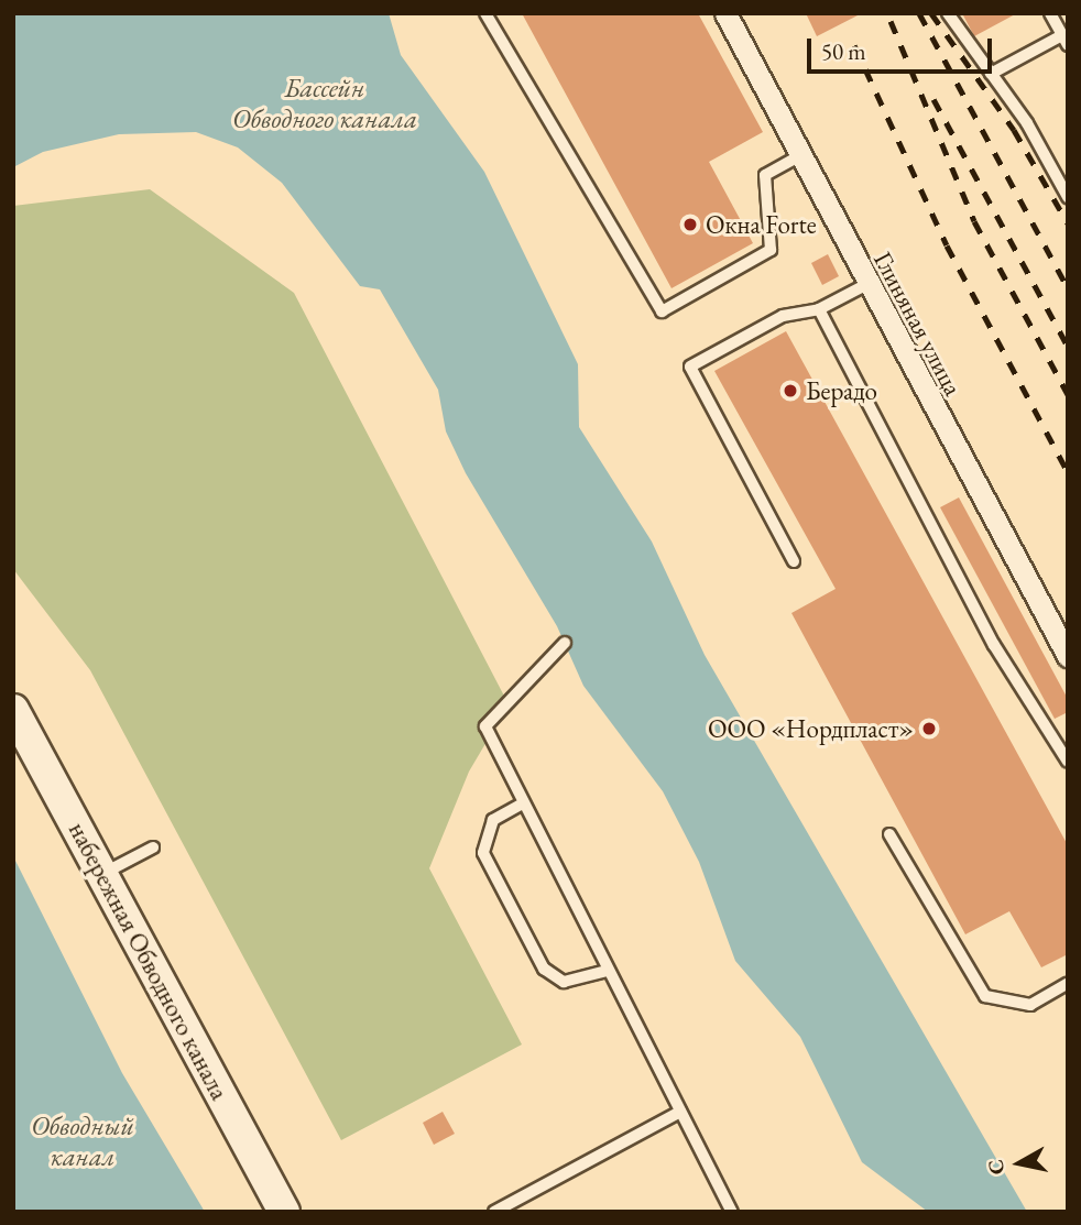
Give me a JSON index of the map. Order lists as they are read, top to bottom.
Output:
{
  "streets": {
    "main road": ["набережная Обводного канала"],
    "street": ["Глиняная улица"]
  },
  "water": ["Бассейн Обводного канала", "Обводный канал"],
  "places": ["Окна Forte", "Берадо", "ООО «Нордпласт»"],
  "scale_bar": "50 m",
  "north": "left"
}
